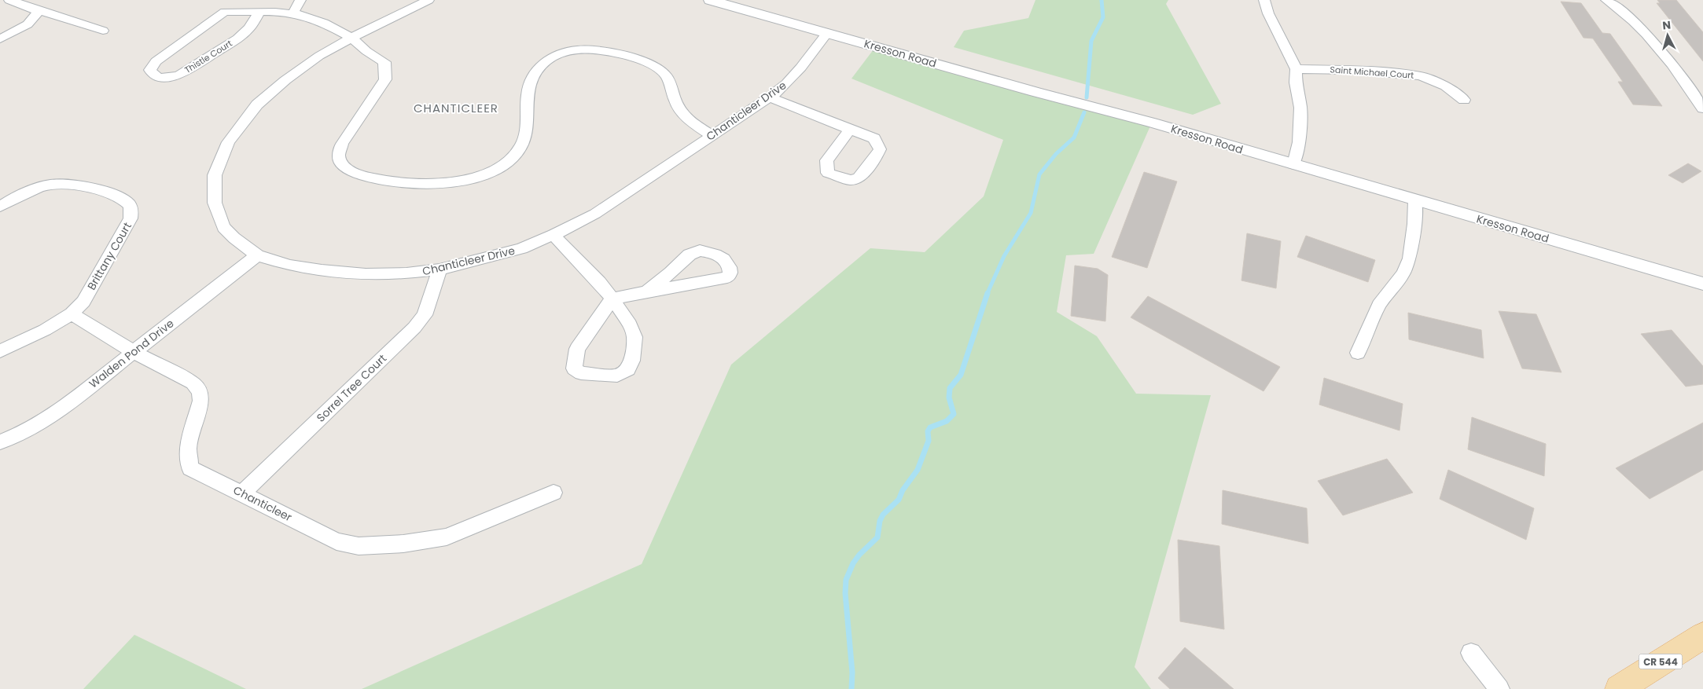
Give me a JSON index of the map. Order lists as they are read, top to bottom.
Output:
{
  "streets": {
    "main road": ["CR 544"],
    "street": [
      "Kresson Road",
      "Thistle Court",
      "Saint Michael Court",
      "Chanticleer Drive",
      "Brittany Court",
      "Walden Pond Drive",
      "Sorrel Tree Court",
      "Chanticleer"
    ]
  },
  "crossings": [
    ["Kresson Road", "Chanticleer Drive"],
    ["Chanticleer Drive", "Walden Pond Drive"],
    ["Chanticleer Drive", "Sorrel Tree Court"],
    ["Brittany Court", "Chanticleer"],
    ["Walden Pond Drive", "Chanticleer"],
    ["Sorrel Tree Court", "Chanticleer"]
  ],
  "districts": ["CHANTICLEER"],
  "north": "top"
}
